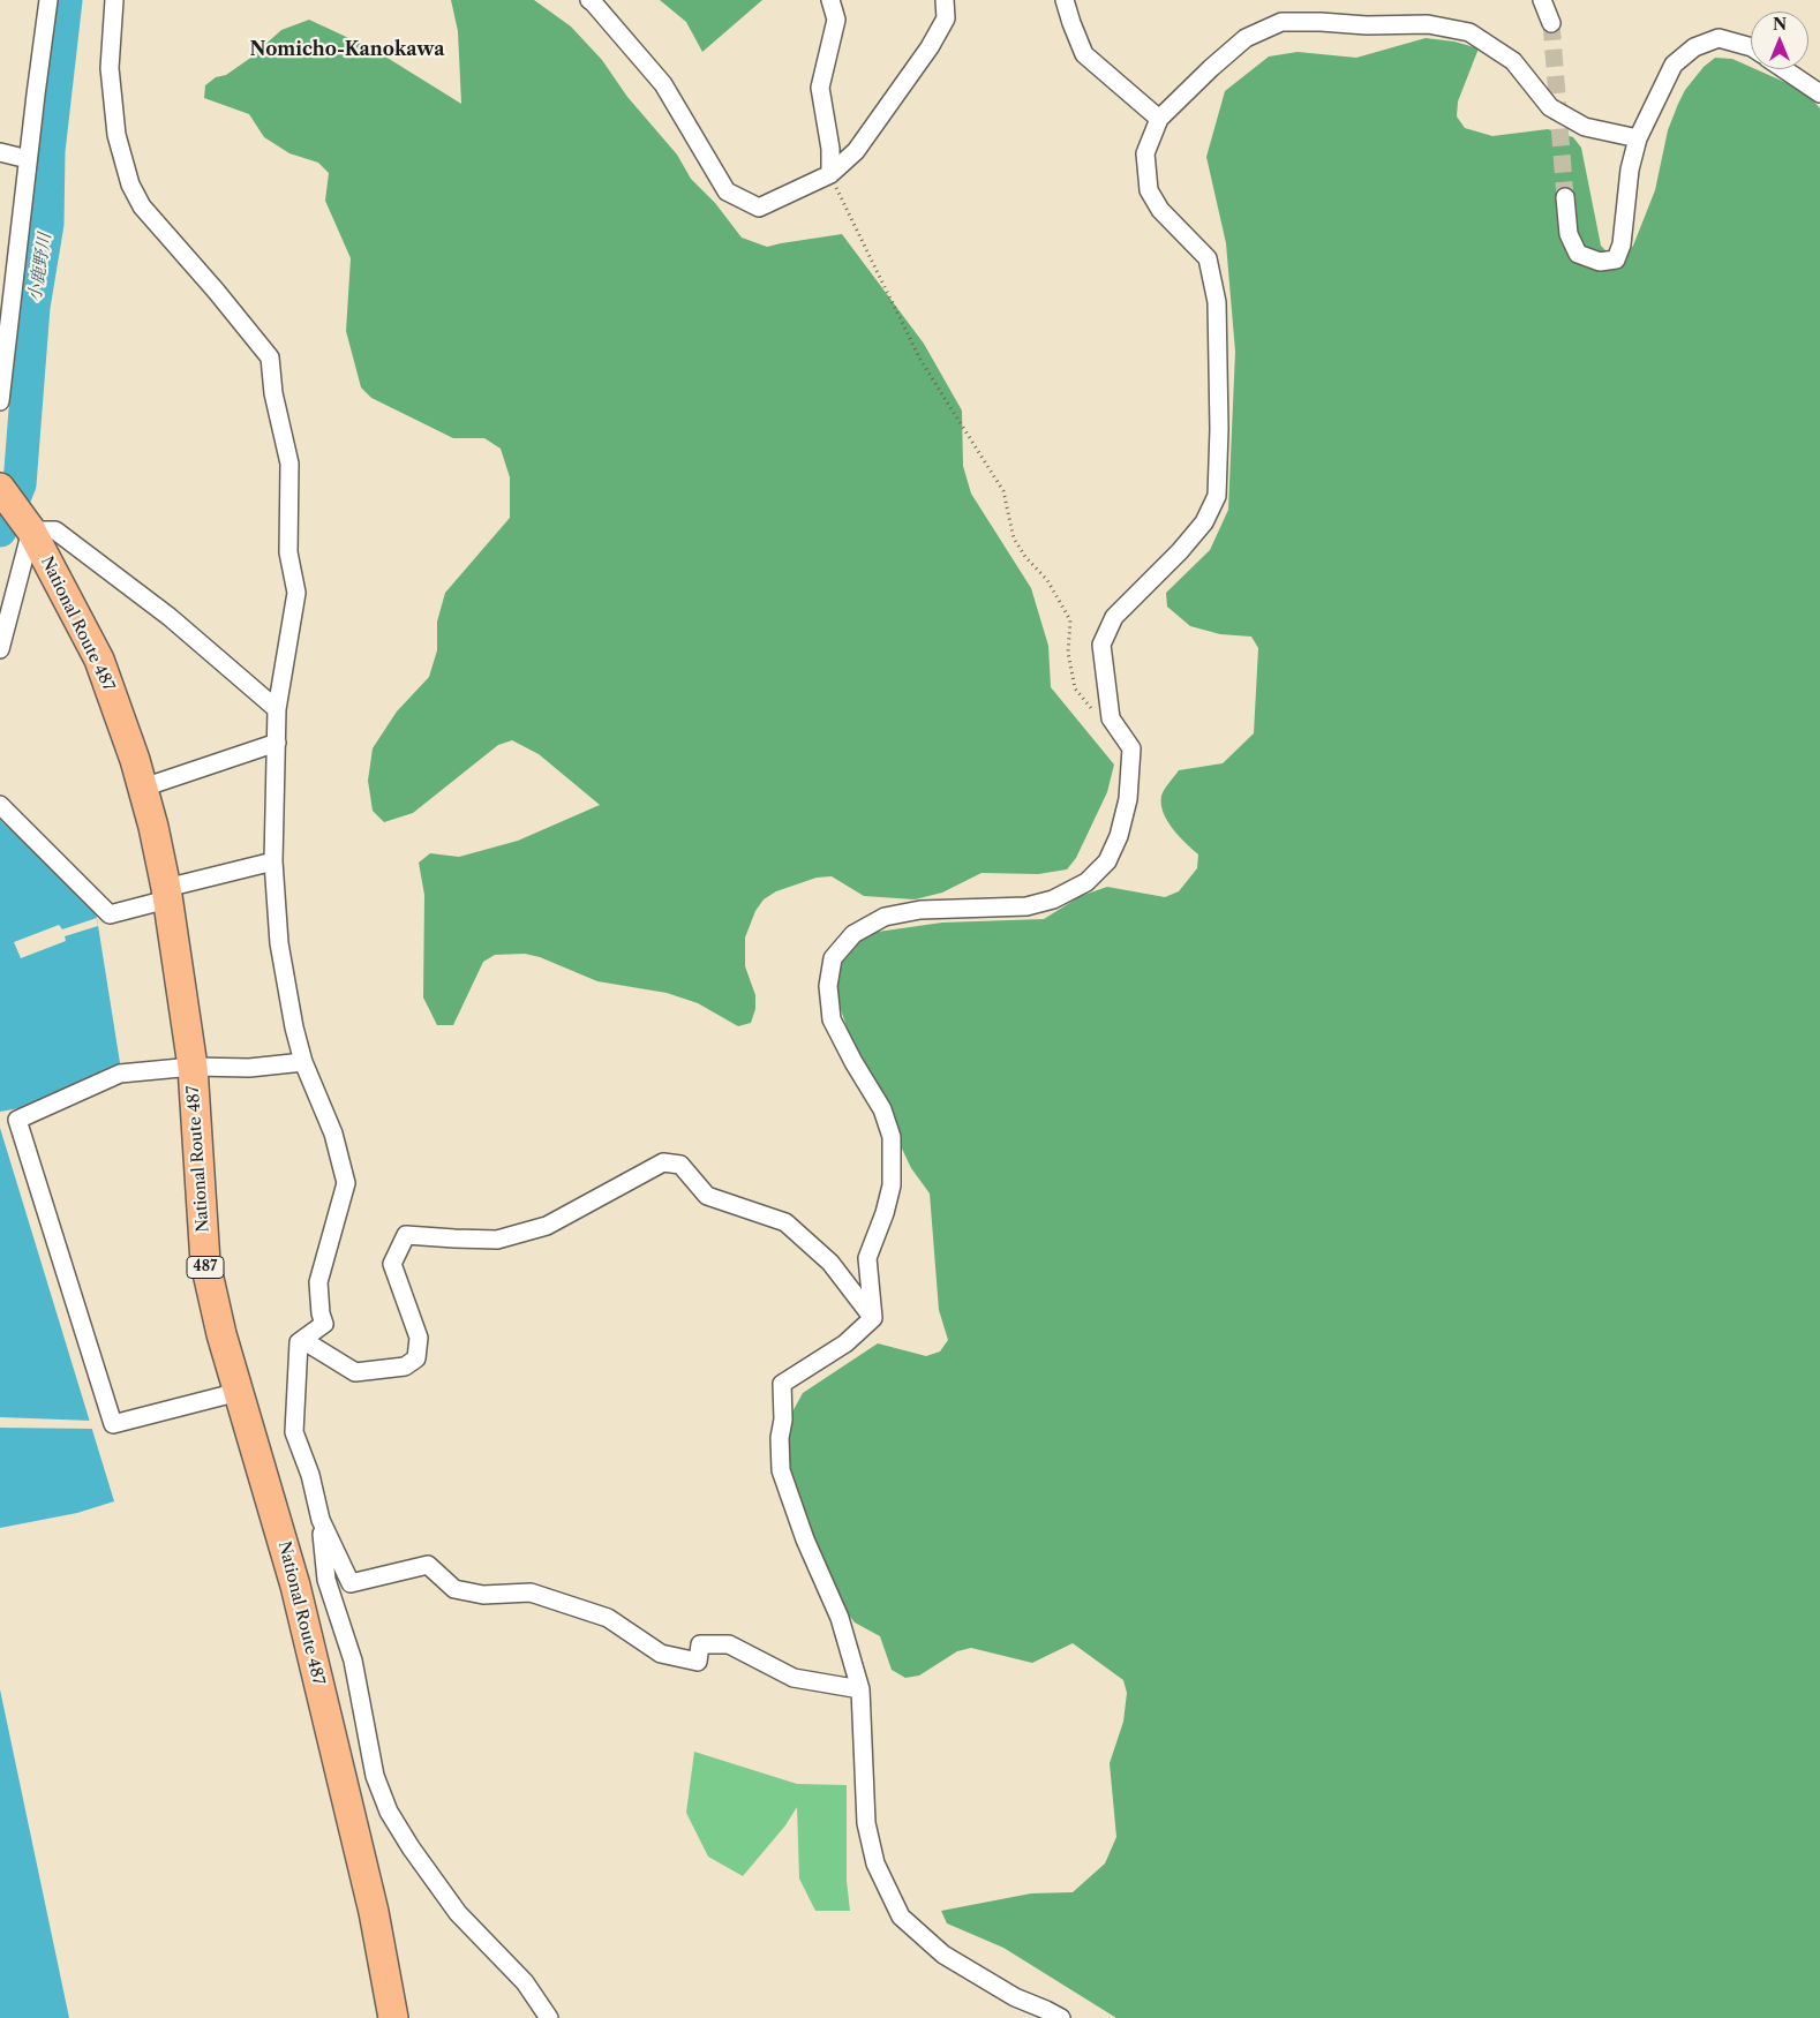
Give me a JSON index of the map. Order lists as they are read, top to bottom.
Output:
{
  "streets": {
    "highway": ["National Route 487", "487"]
  },
  "districts": ["Nomicho-Kanokawa"],
  "water": ["小鹿野川"],
  "north": "top"
}
